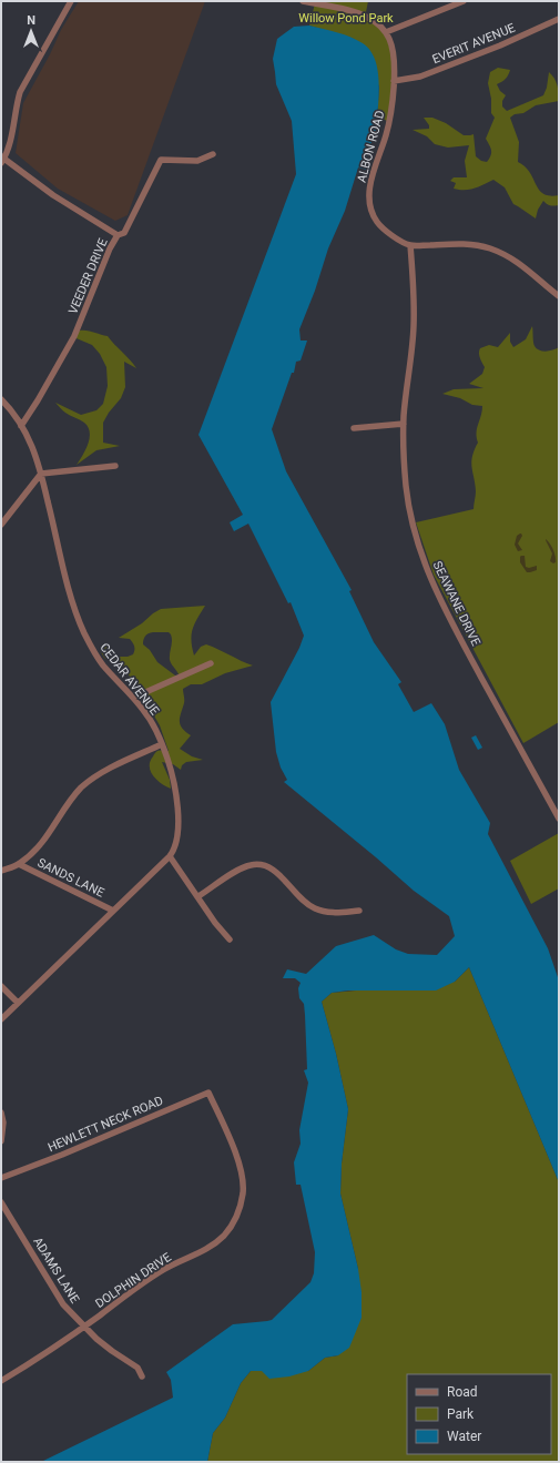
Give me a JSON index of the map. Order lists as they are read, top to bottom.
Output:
{
  "streets": {
    "street": [
      "EVERIT AVENUE",
      "ALBON ROAD",
      "VEEDER DRIVE",
      "SEAWANE DRIVE",
      "CEDAR AVENUE",
      "SANDS LANE",
      "HEWLETT NECK ROAD",
      "ADAMS LANE",
      "DOLPHIN DRIVE"
    ]
  },
  "crossings": [
    ["EVERIT AVENUE", "ALBON ROAD"],
    ["ALBON ROAD", "SEAWANE DRIVE"],
    ["VEEDER DRIVE", "CEDAR AVENUE"],
    ["CEDAR AVENUE", "SANDS LANE"],
    ["HEWLETT NECK ROAD", "DOLPHIN DRIVE"],
    ["ADAMS LANE", "DOLPHIN DRIVE"]
  ],
  "parks": ["Willow Pond Park"],
  "legend": ["Road", "Park", "Water"],
  "north": "top"
}
